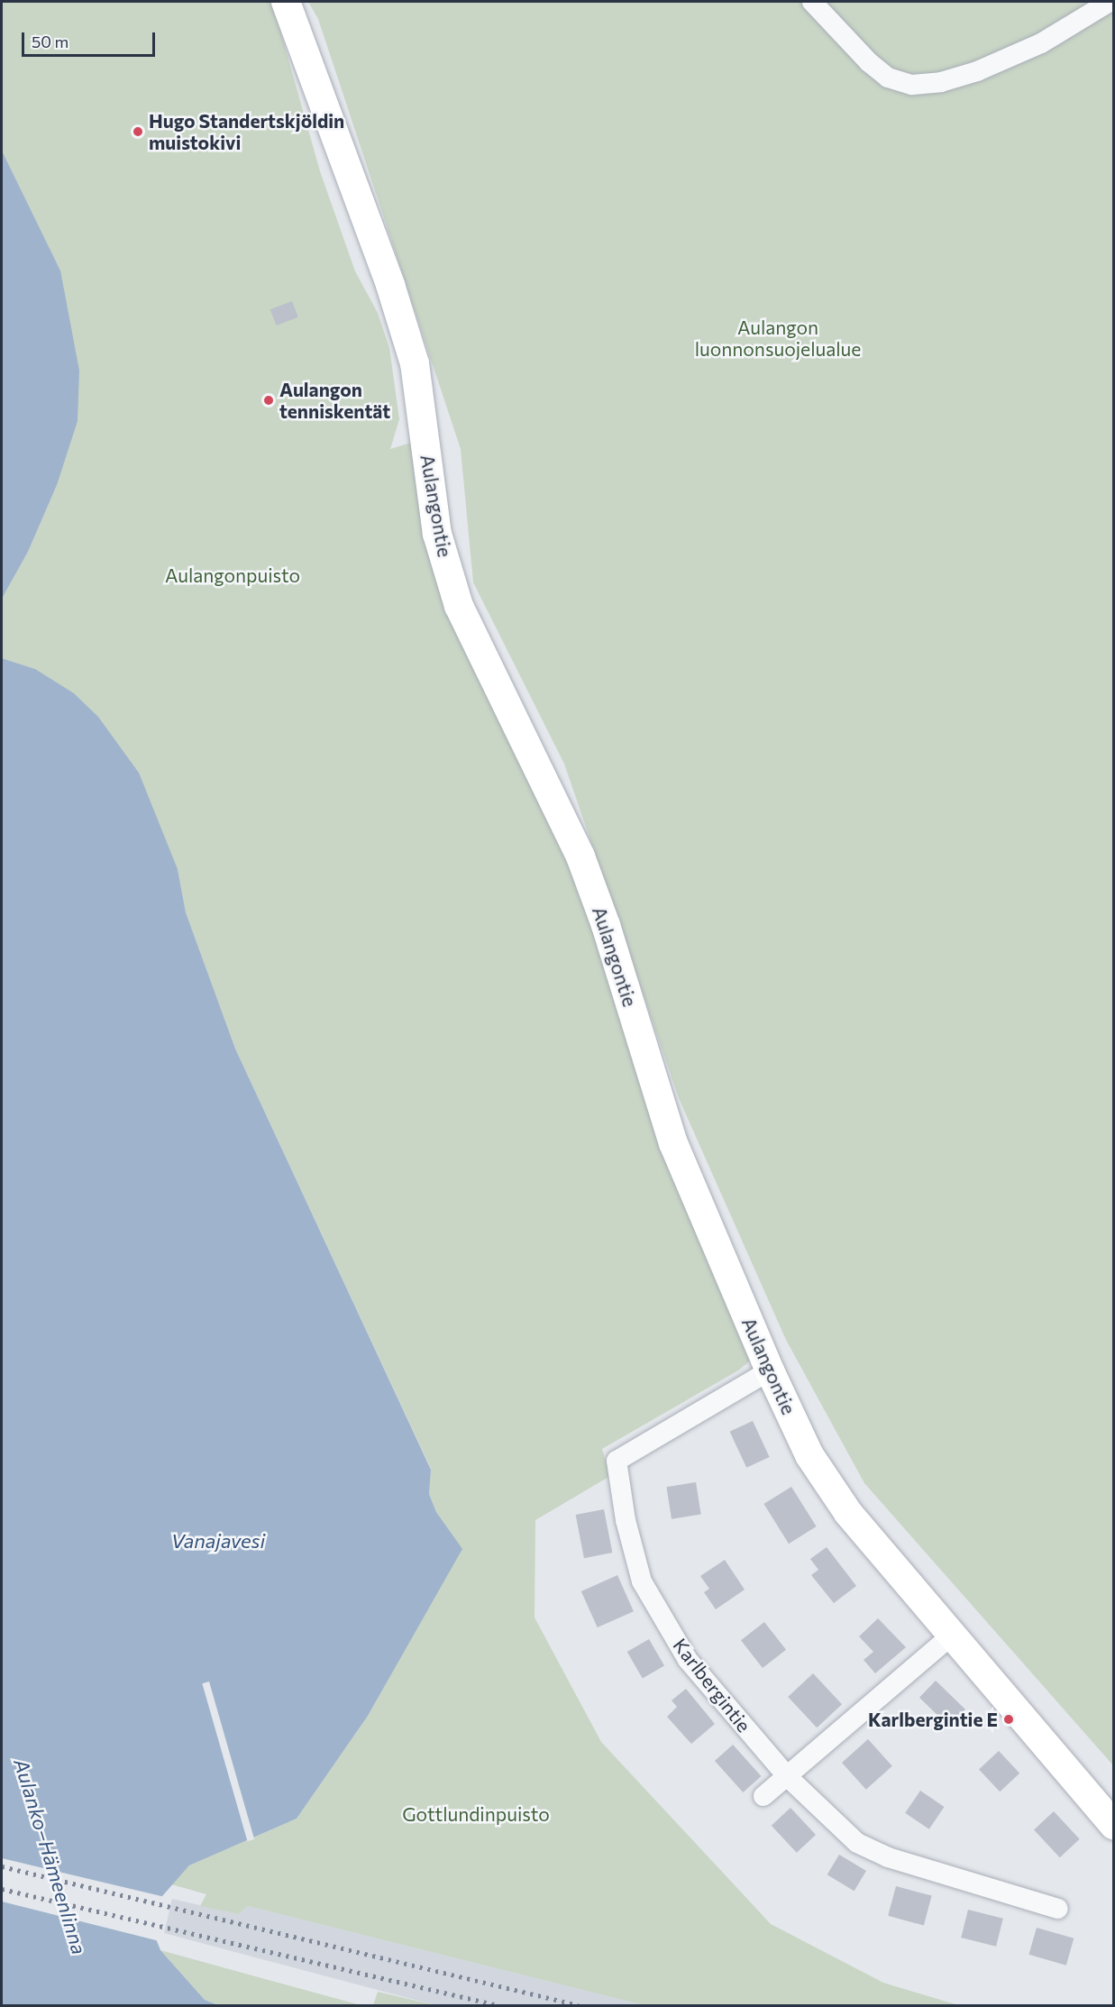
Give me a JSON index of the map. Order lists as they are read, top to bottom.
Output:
{
  "streets": {
    "main road": ["Aulangontie"],
    "street": ["Karlbergintie"]
  },
  "crossings": [
    ["Aulangontie", "Karlbergintie"]
  ],
  "water": ["Vanajavesi", "Aulanko–Hämeenlinna"],
  "parks": ["Aulangon luonnonsuojelualue", "Aulangonpuisto", "Gottlundinpuisto"],
  "places": ["Hugo Standertskjöldin muistokivi", "Aulangon tenniskentät", "Karlbergintie E"],
  "scale_bar": "50 m"
}
